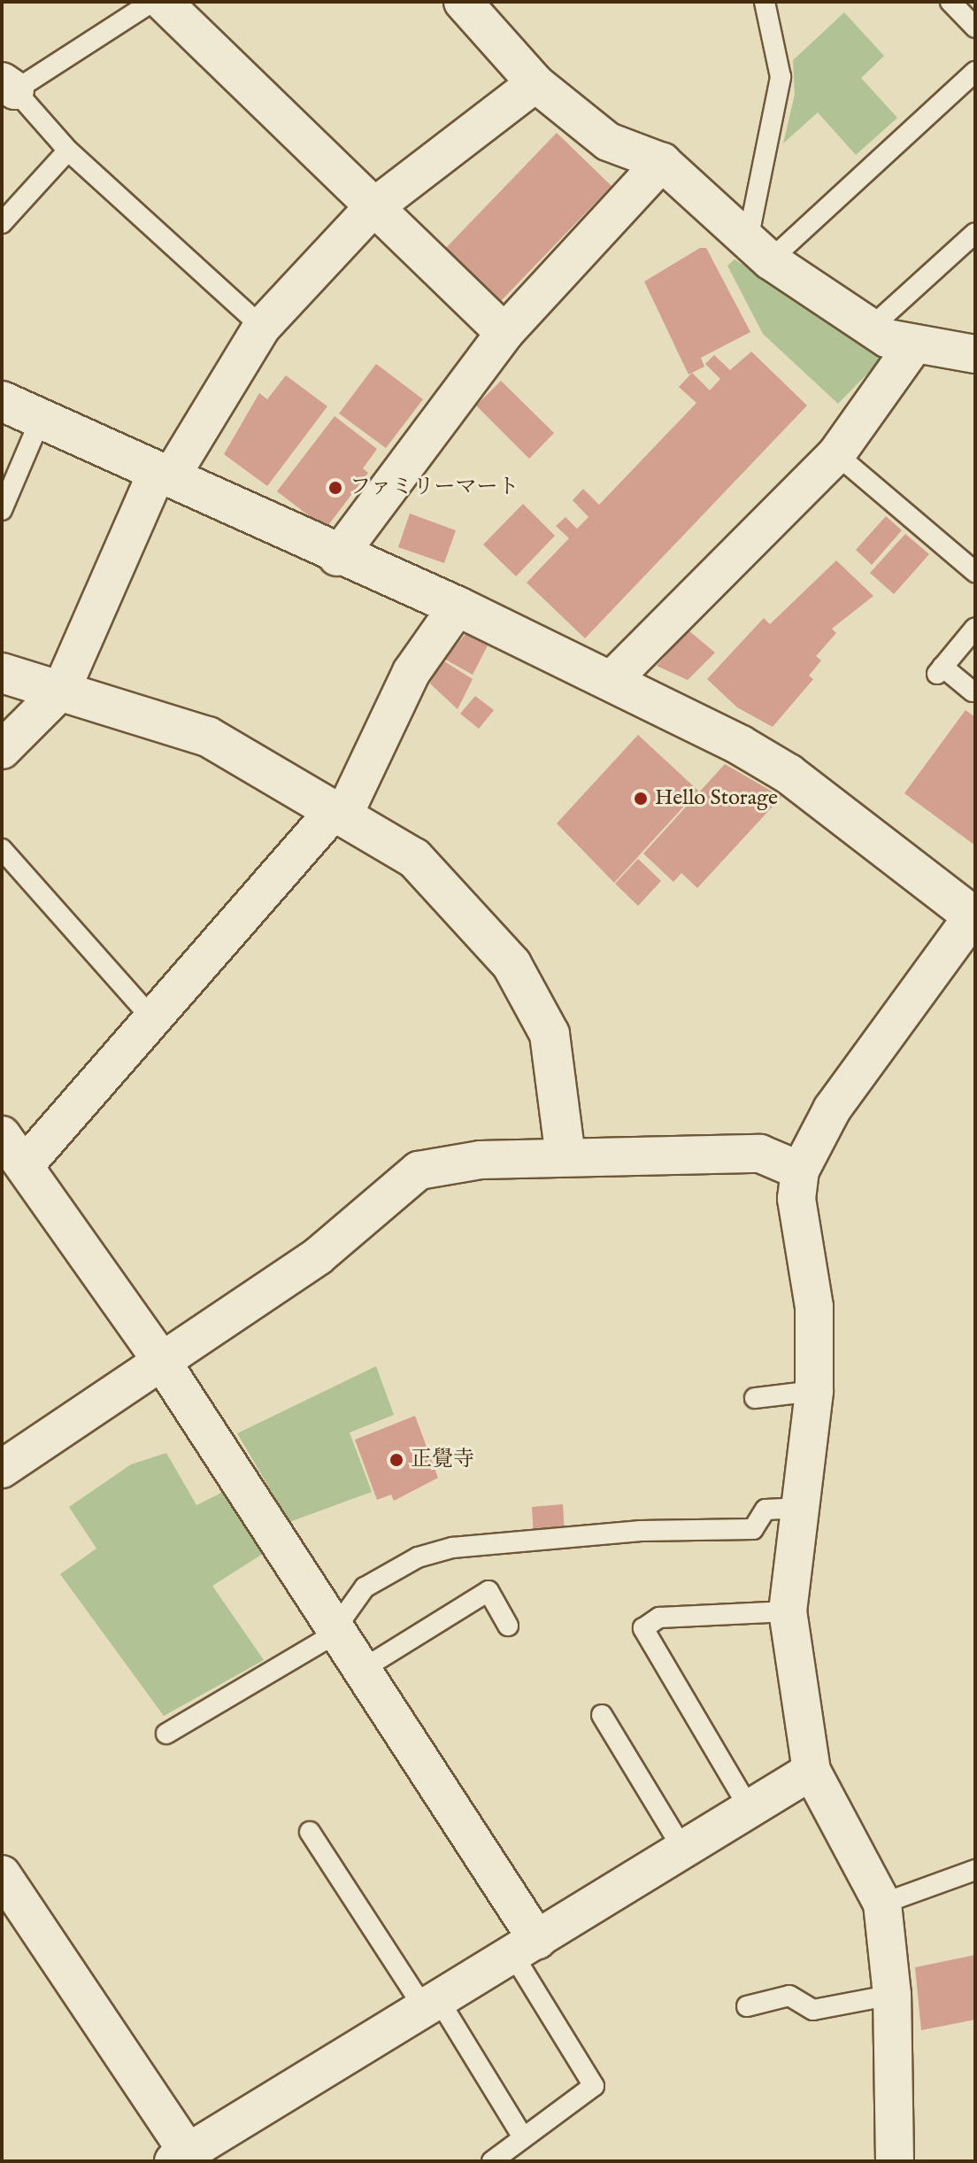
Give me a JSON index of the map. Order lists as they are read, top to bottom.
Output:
{
  "places": ["ファミリーマート", "Hello Storage", "正覺寺"]
}
